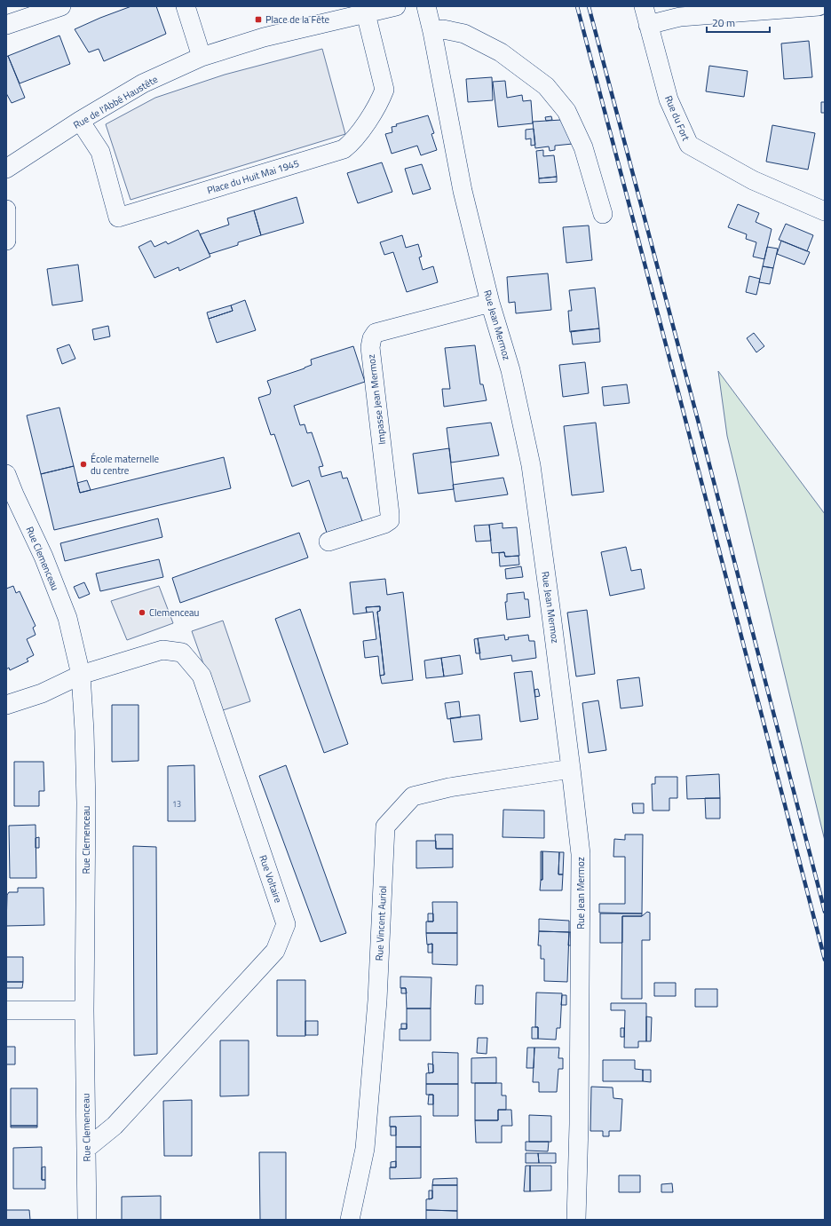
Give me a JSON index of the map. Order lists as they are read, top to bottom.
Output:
{
  "streets": {
    "street": [
      "Rue de l'Abbé Haustête",
      "Rue du Fort",
      "Place du Huit Mai 1945",
      "Rue Jean Mermoz",
      "Impasse Jean Mermoz",
      "Rue Clemenceau",
      "Rue Voltaire",
      "Rue Vincent Auriol"
    ]
  },
  "crossings": [
    ["Rue de l'Abbé Haustête", "Place du Huit Mai 1945"],
    ["Rue Jean Mermoz", "Impasse Jean Mermoz"],
    ["Rue Jean Mermoz", "Rue Vincent Auriol"],
    ["Rue Clemenceau", "Rue Voltaire"]
  ],
  "places": {
    "transit": ["Place de la Fête"],
    "other": ["École maternelle du centre", "Clemenceau"]
  },
  "house_numbers": ["13"],
  "scale_bar": "20 m"
}
